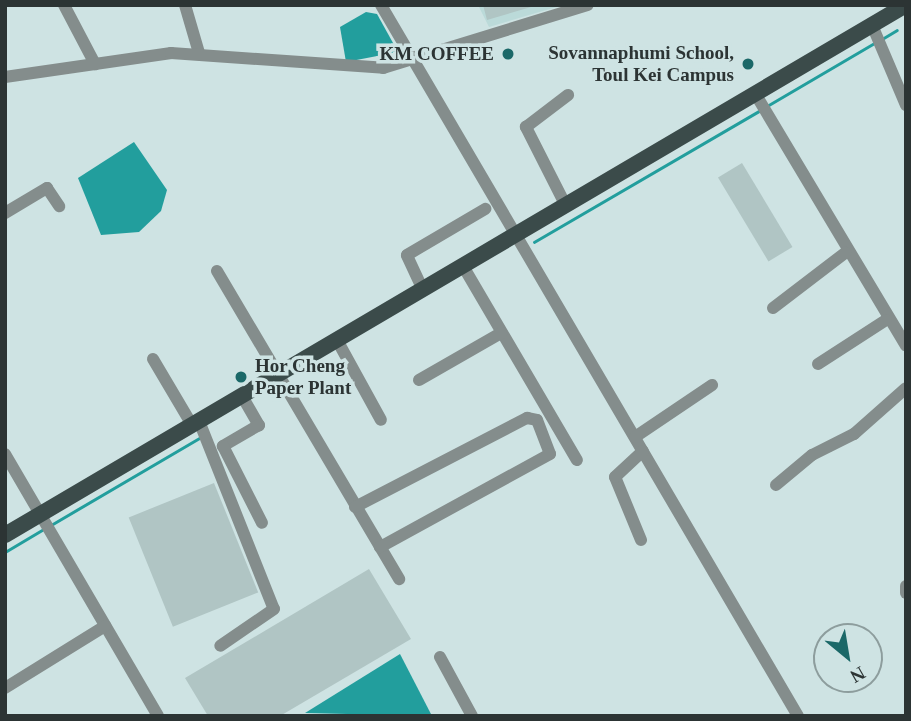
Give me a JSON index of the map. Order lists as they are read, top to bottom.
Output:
{
  "places": ["KM COFFEE", "Sovannaphumi School, Toul Kei Campus", "Hor Cheng Paper Plant"],
  "north": "bottom right"
}
